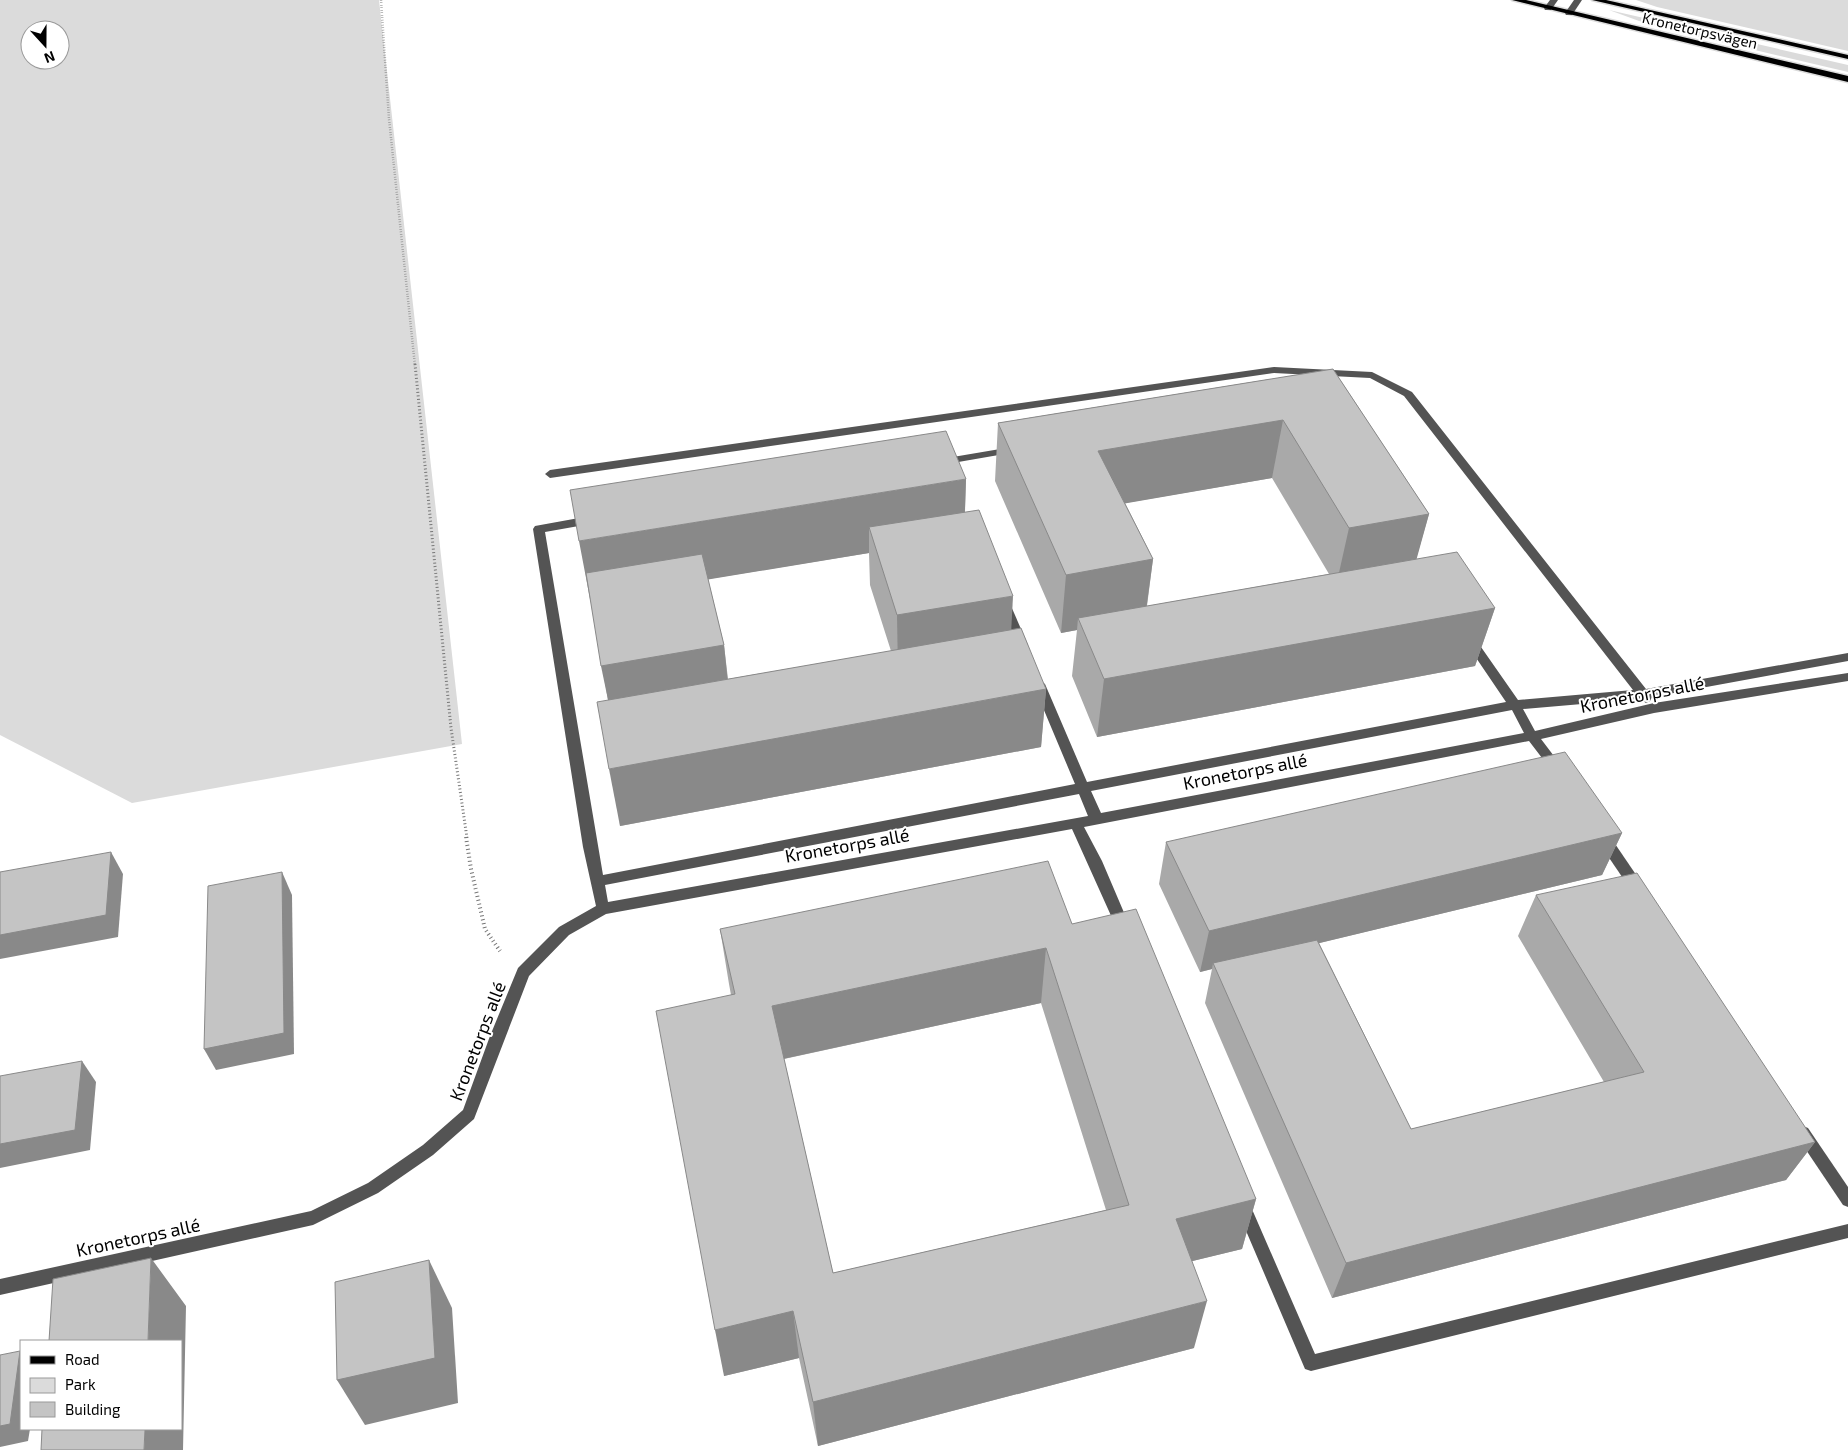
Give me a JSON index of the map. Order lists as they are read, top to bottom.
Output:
{
  "streets": {
    "main road": ["Kronetorpsvägen"],
    "street": ["Kronetorps allé"]
  },
  "legend": ["Road", "Park", "Building"],
  "north": "bottom"
}
